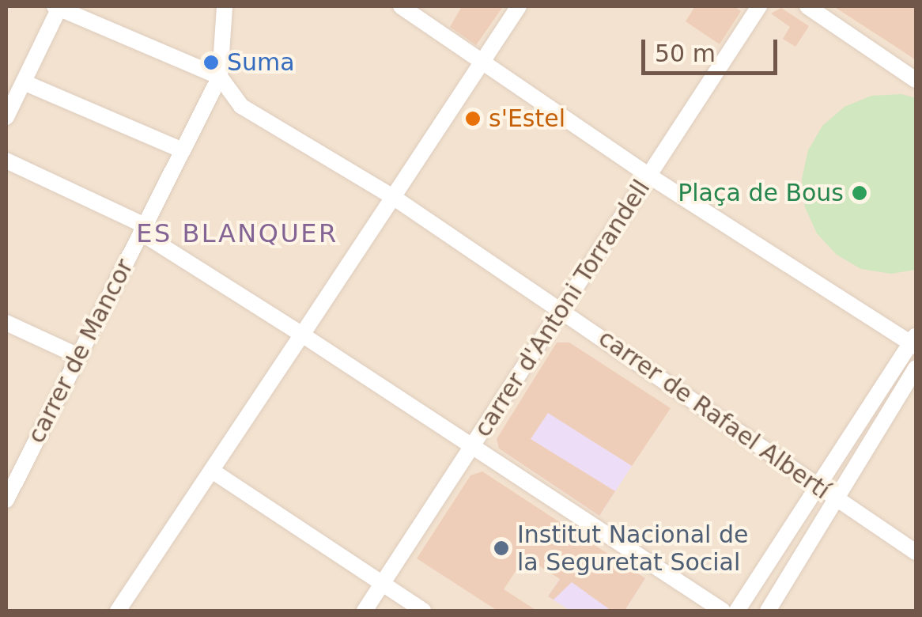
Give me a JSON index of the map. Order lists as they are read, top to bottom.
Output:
{
  "streets": {
    "street": ["carrer d'Antoni Torrandell", "carrer de Mancor", "carrer de Rafael Albertí"]
  },
  "crossings": [
    ["carrer d'Antoni Torrandell", "carrer de Rafael Albertí"],
    ["carrer de Mancor", "carrer de Rafael Albertí"]
  ],
  "districts": ["ES BLANQUER"],
  "places": [
    "Suma",
    "s'Estel",
    "Plaça de Bous",
    "Institut Nacional de la Seguretat Social"
  ],
  "scale_bar": "50 m"
}
